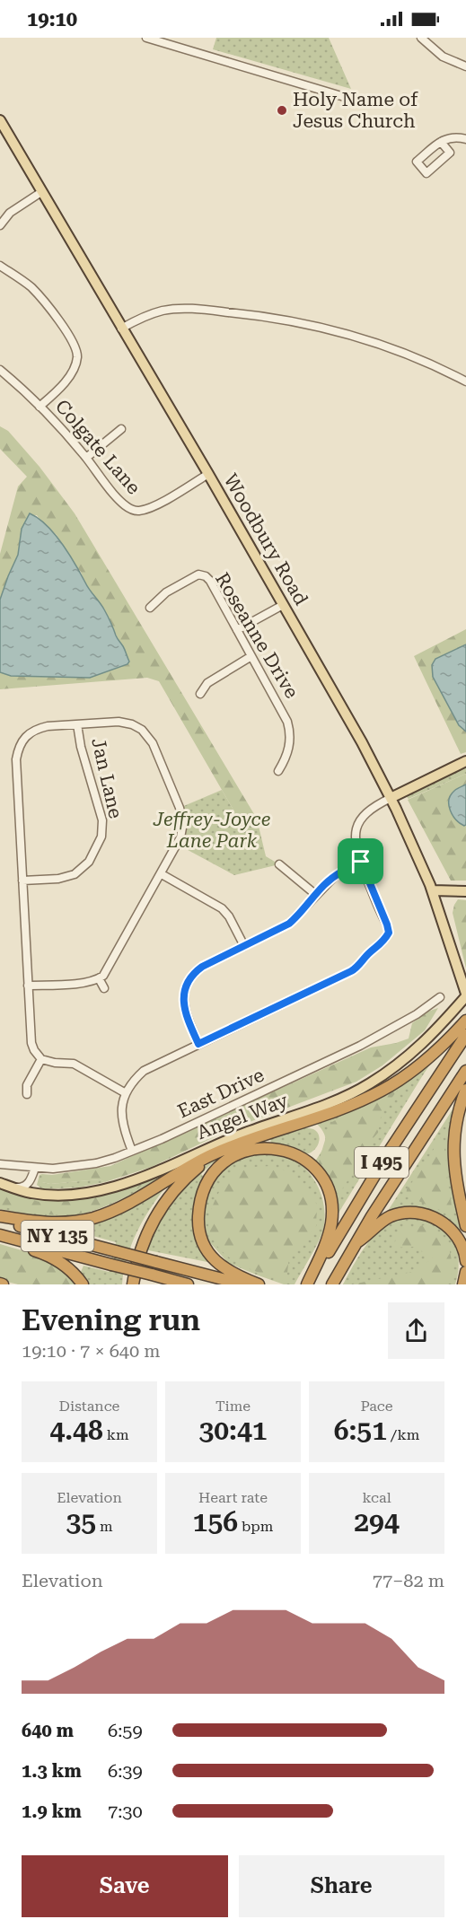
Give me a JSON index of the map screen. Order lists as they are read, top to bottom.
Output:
{
  "streets": {
    "highway": ["I 495", "NY 135"],
    "main road": ["Woodbury Road", "Angel Way"],
    "street": [
      "Colgate Lane",
      "Roseanne Drive",
      "Jan Lane",
      "East Drive"
    ]
  },
  "crossings": [
    ["Colgate Lane", "Woodbury Road"],
    ["Woodbury Road", "Angel Way"]
  ],
  "parks": ["Jeffrey-Joyce Lane Park"],
  "places": ["Holy Name of Jesus Church"],
  "page": {
    "status": "19:10",
    "heading": ["Evening run", "19:10 · 7 × 640 m"],
    "stats": [
      ["Distance", "4.48 km"],
      ["Time", "30:41"],
      ["Pace", "6:51 /km"],
      ["Elevation", "35 m"],
      ["Heart rate", "156 bpm"],
      ["kcal", "294"]
    ],
    "chart": ["Elevation", "77–82 m"],
    "list": [
      {
        "name": "640 m",
        "note": "6:59"
      },
      {
        "name": "1.3 km",
        "note": "6:39"
      },
      {
        "name": "1.9 km",
        "note": "7:30"
      }
    ],
    "buttons": ["Save", "Share"]
  }
}
